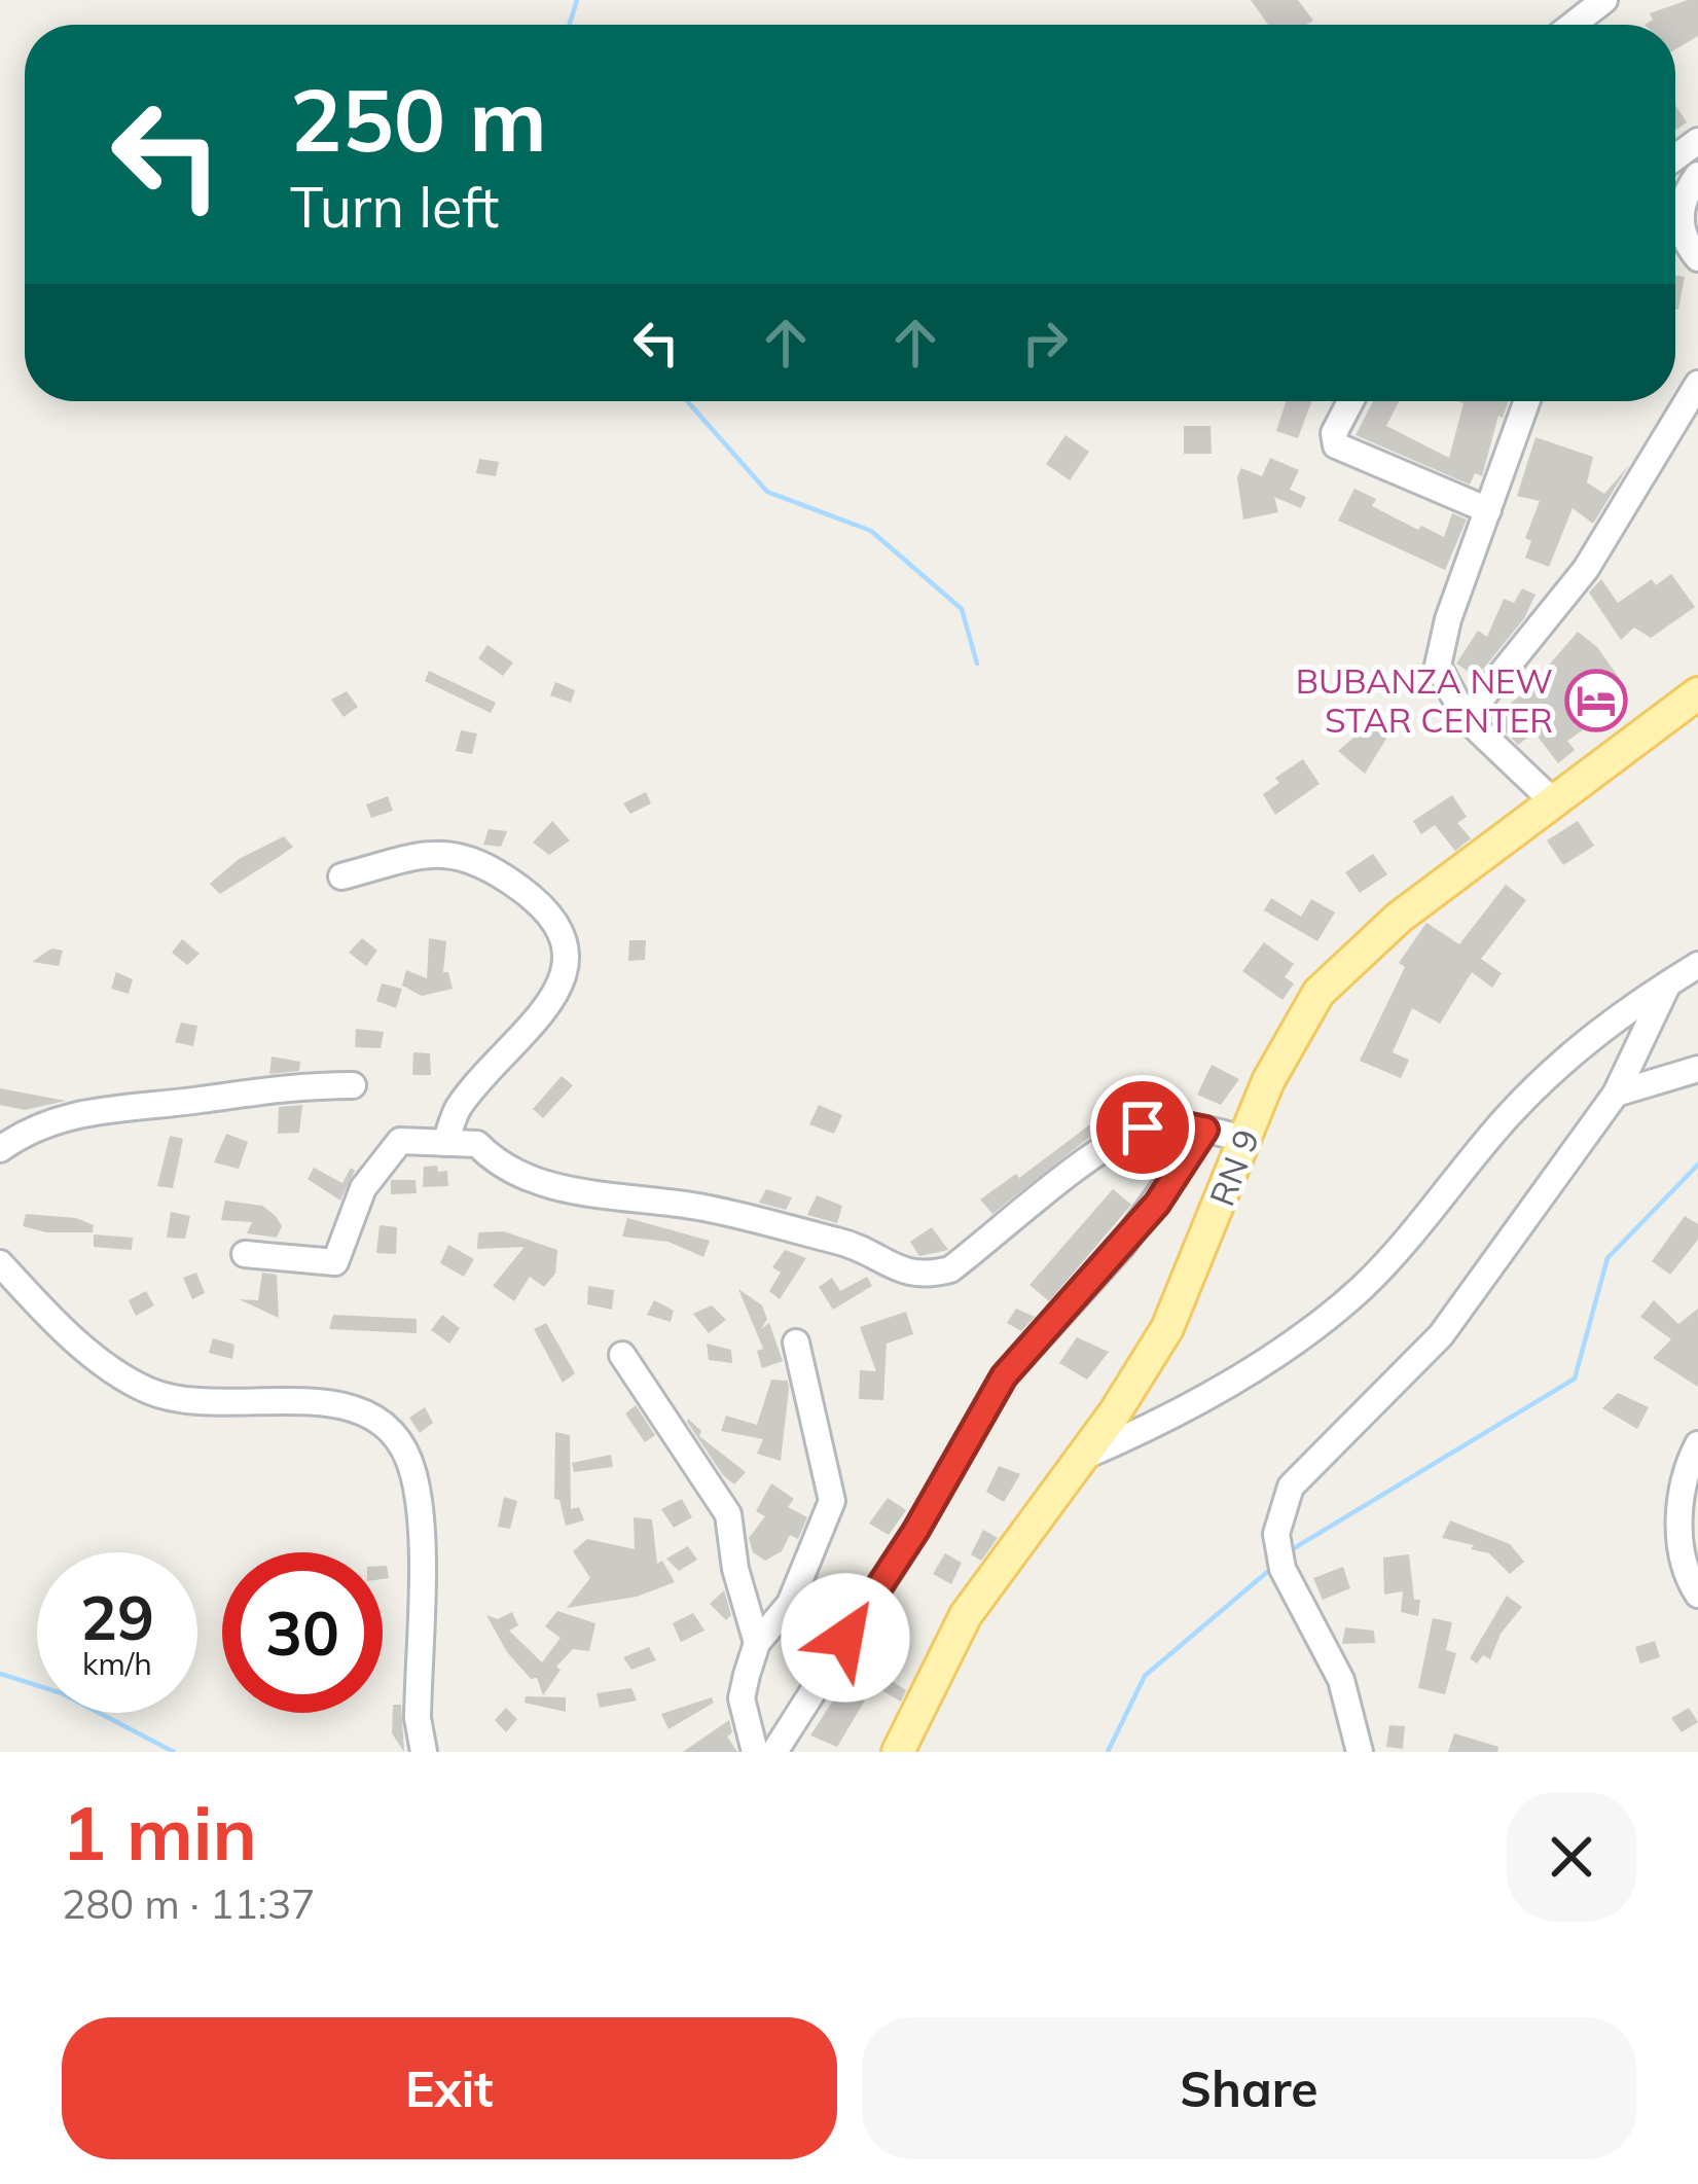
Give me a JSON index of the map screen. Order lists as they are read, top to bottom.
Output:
{
  "streets": {
    "main road": ["RN 9"]
  },
  "places": {
    "hotel": ["BUBANZA NEW STAR CENTER"]
  },
  "page": {
    "turn": ["250 m", "Turn left"],
    "speed": "29 km/h",
    "limit": "30",
    "heading": ["1 min", "280 m · 11:37"],
    "buttons": ["Exit", "Share"]
  }
}
